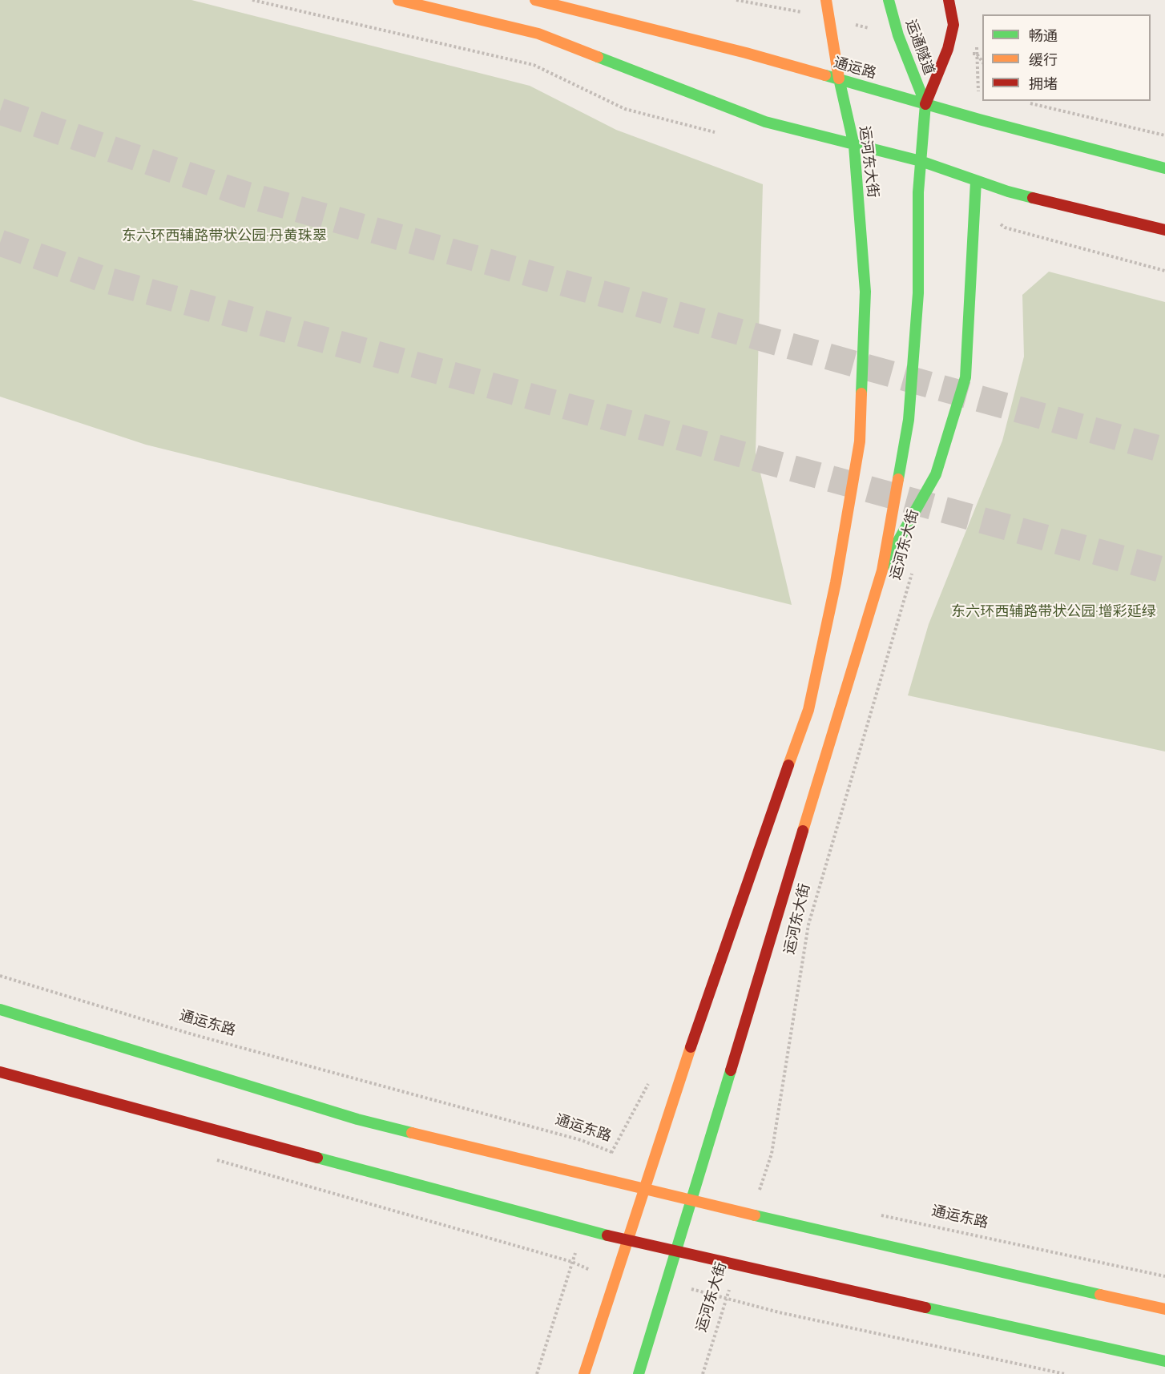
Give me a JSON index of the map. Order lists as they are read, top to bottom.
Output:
{
  "streets": {
    "main road": ["运通隧道", "通运路", "运河东大街"],
    "path": ["通运东路"]
  },
  "crossings": [
    ["运通隧道", "通运路"],
    ["运通隧道", "运河东大街"],
    ["通运路", "运河东大街"]
  ],
  "parks": ["东六环西辅路带状公园·丹黄珠翠", "东六环西辅路带状公园·增彩延绿"],
  "legend": ["畅通", "缓行", "拥堵"]
}
